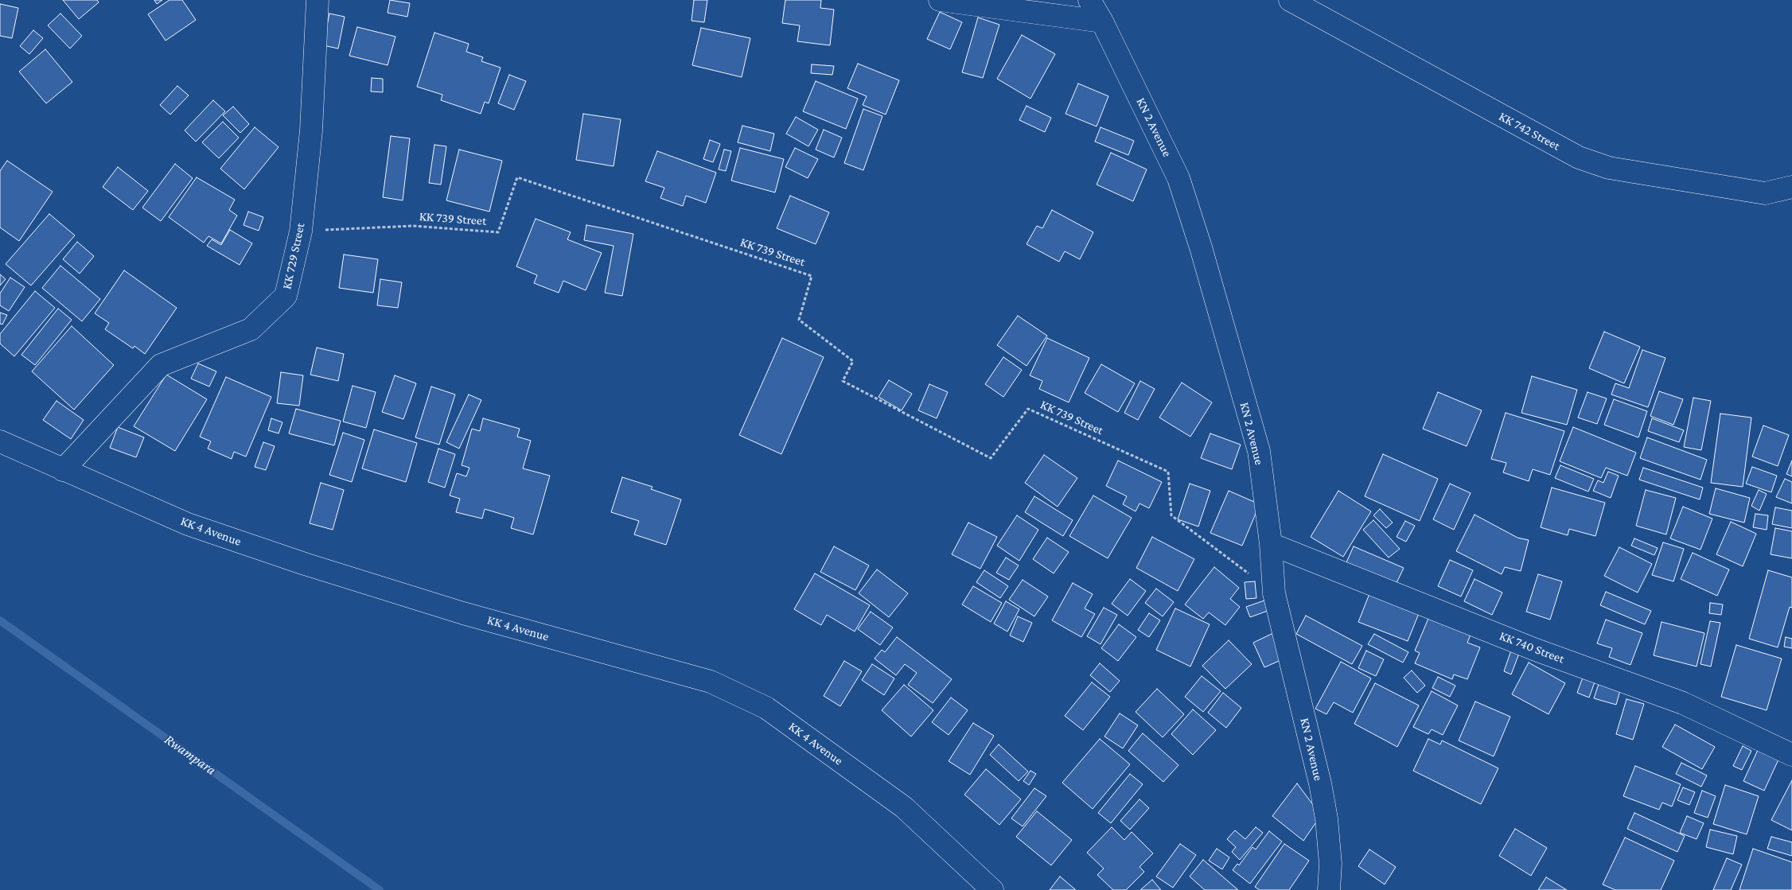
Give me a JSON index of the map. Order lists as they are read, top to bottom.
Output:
{
  "streets": {
    "street": [
      "KN 2 Avenue",
      "KK 742 Street",
      "KK 729 Street",
      "KK 4 Avenue",
      "KK 740 Street"
    ],
    "path": ["KK 739 Street"]
  },
  "crossings": [
    ["KN 2 Avenue", "KK 739 Street"],
    ["KN 2 Avenue", "KK 740 Street"],
    ["KK 739 Street", "KK 729 Street"],
    ["KK 729 Street", "KK 4 Avenue"]
  ],
  "water": ["Rwampara"]
}
